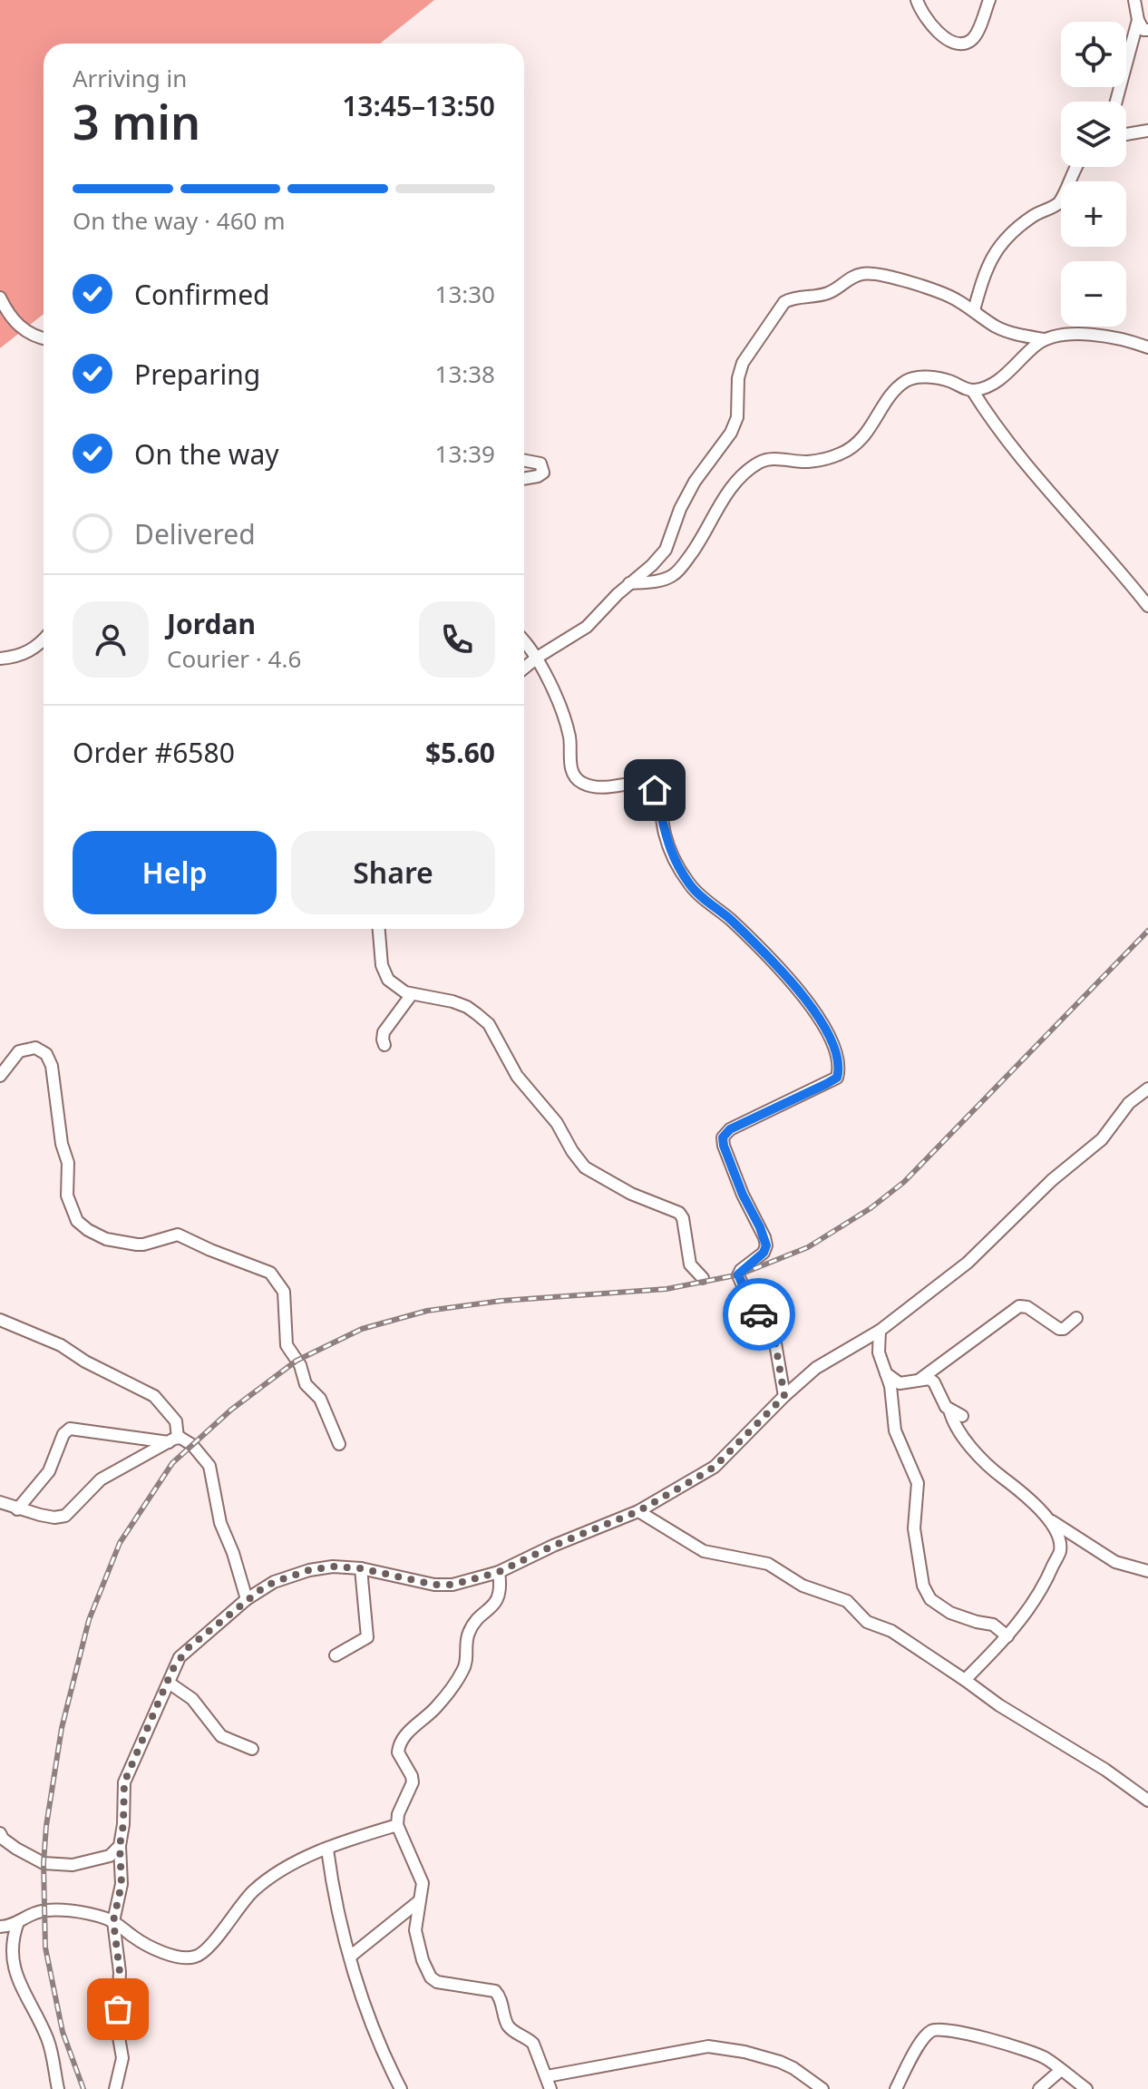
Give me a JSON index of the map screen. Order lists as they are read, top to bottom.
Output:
{
  "page": {
    "map_buttons": ["+", "−"],
    "heading": ["3 min", "Arriving in", "13:45–13:50"],
    "panel": [
      "Jordan",
      "Courier · 4.6",
      "Order #6580",
      "$5.60"
    ],
    "bar": "On the way · 460 m",
    "list": [
      ["Confirmed", "13:30"],
      ["Preparing", "13:38"],
      ["On the way", "13:39"],
      "Delivered"
    ],
    "buttons": ["Help", "Share"]
  }
}
